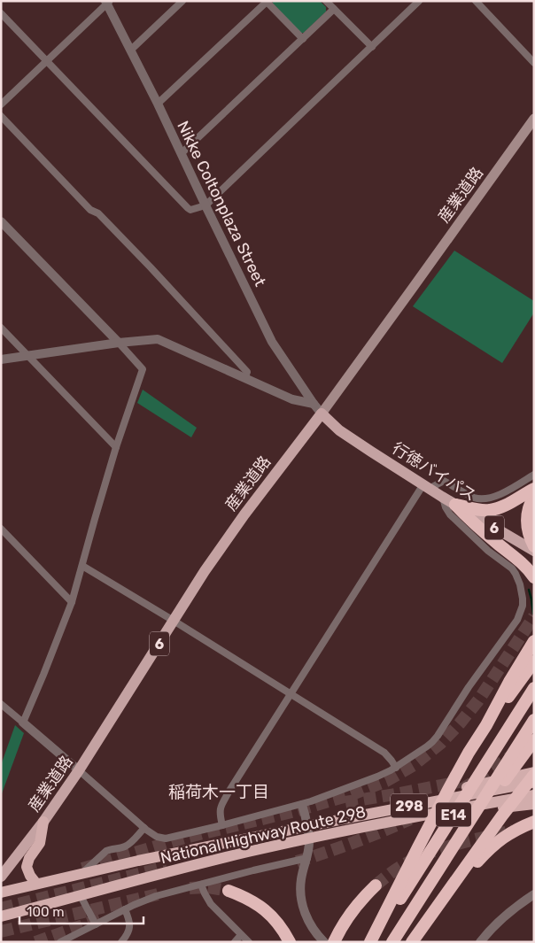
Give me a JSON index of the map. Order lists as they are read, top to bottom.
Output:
{
  "streets": {
    "highway": ["298", "E14", "National Highway Route 298"],
    "main road": ["産業道路", "行徳バイパス", "6"],
    "street": ["Nikke Coltonplaza Street"]
  },
  "crossings": [
    ["産業道路", "Nikke Coltonplaza Street"],
    ["産業道路", "行徳バイパス"],
    ["Nikke Coltonplaza Street", "行徳バイパス"],
    ["298", "National Highway Route 298"]
  ],
  "districts": ["稲荷木一丁目"],
  "scale_bar": "100 m"
}
